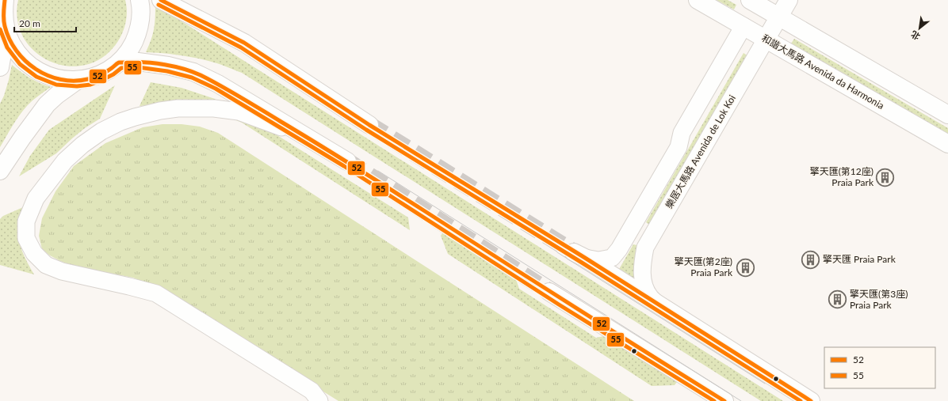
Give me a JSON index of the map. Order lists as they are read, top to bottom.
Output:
{
  "streets": {
    "main road": ["和諧大馬路 Avenida da Harmonia", "樂居大馬路 Avenida de Lok Koi"]
  },
  "crossings": [
    ["和諧大馬路 Avenida da Harmonia", "樂居大馬路 Avenida de Lok Koi"]
  ],
  "places": {
    "building": [
      "擎天匯(第12座) Praia Park",
      "擎天匯 Praia Park",
      "擎天匯(第2座) Praia Park",
      "擎天匯(第3座) Praia Park"
    ]
  },
  "lines": ["transit line 52", "transit line 55"],
  "legend": ["52", "55"],
  "scale_bar": "20 m",
  "north": "bottom left"
}
